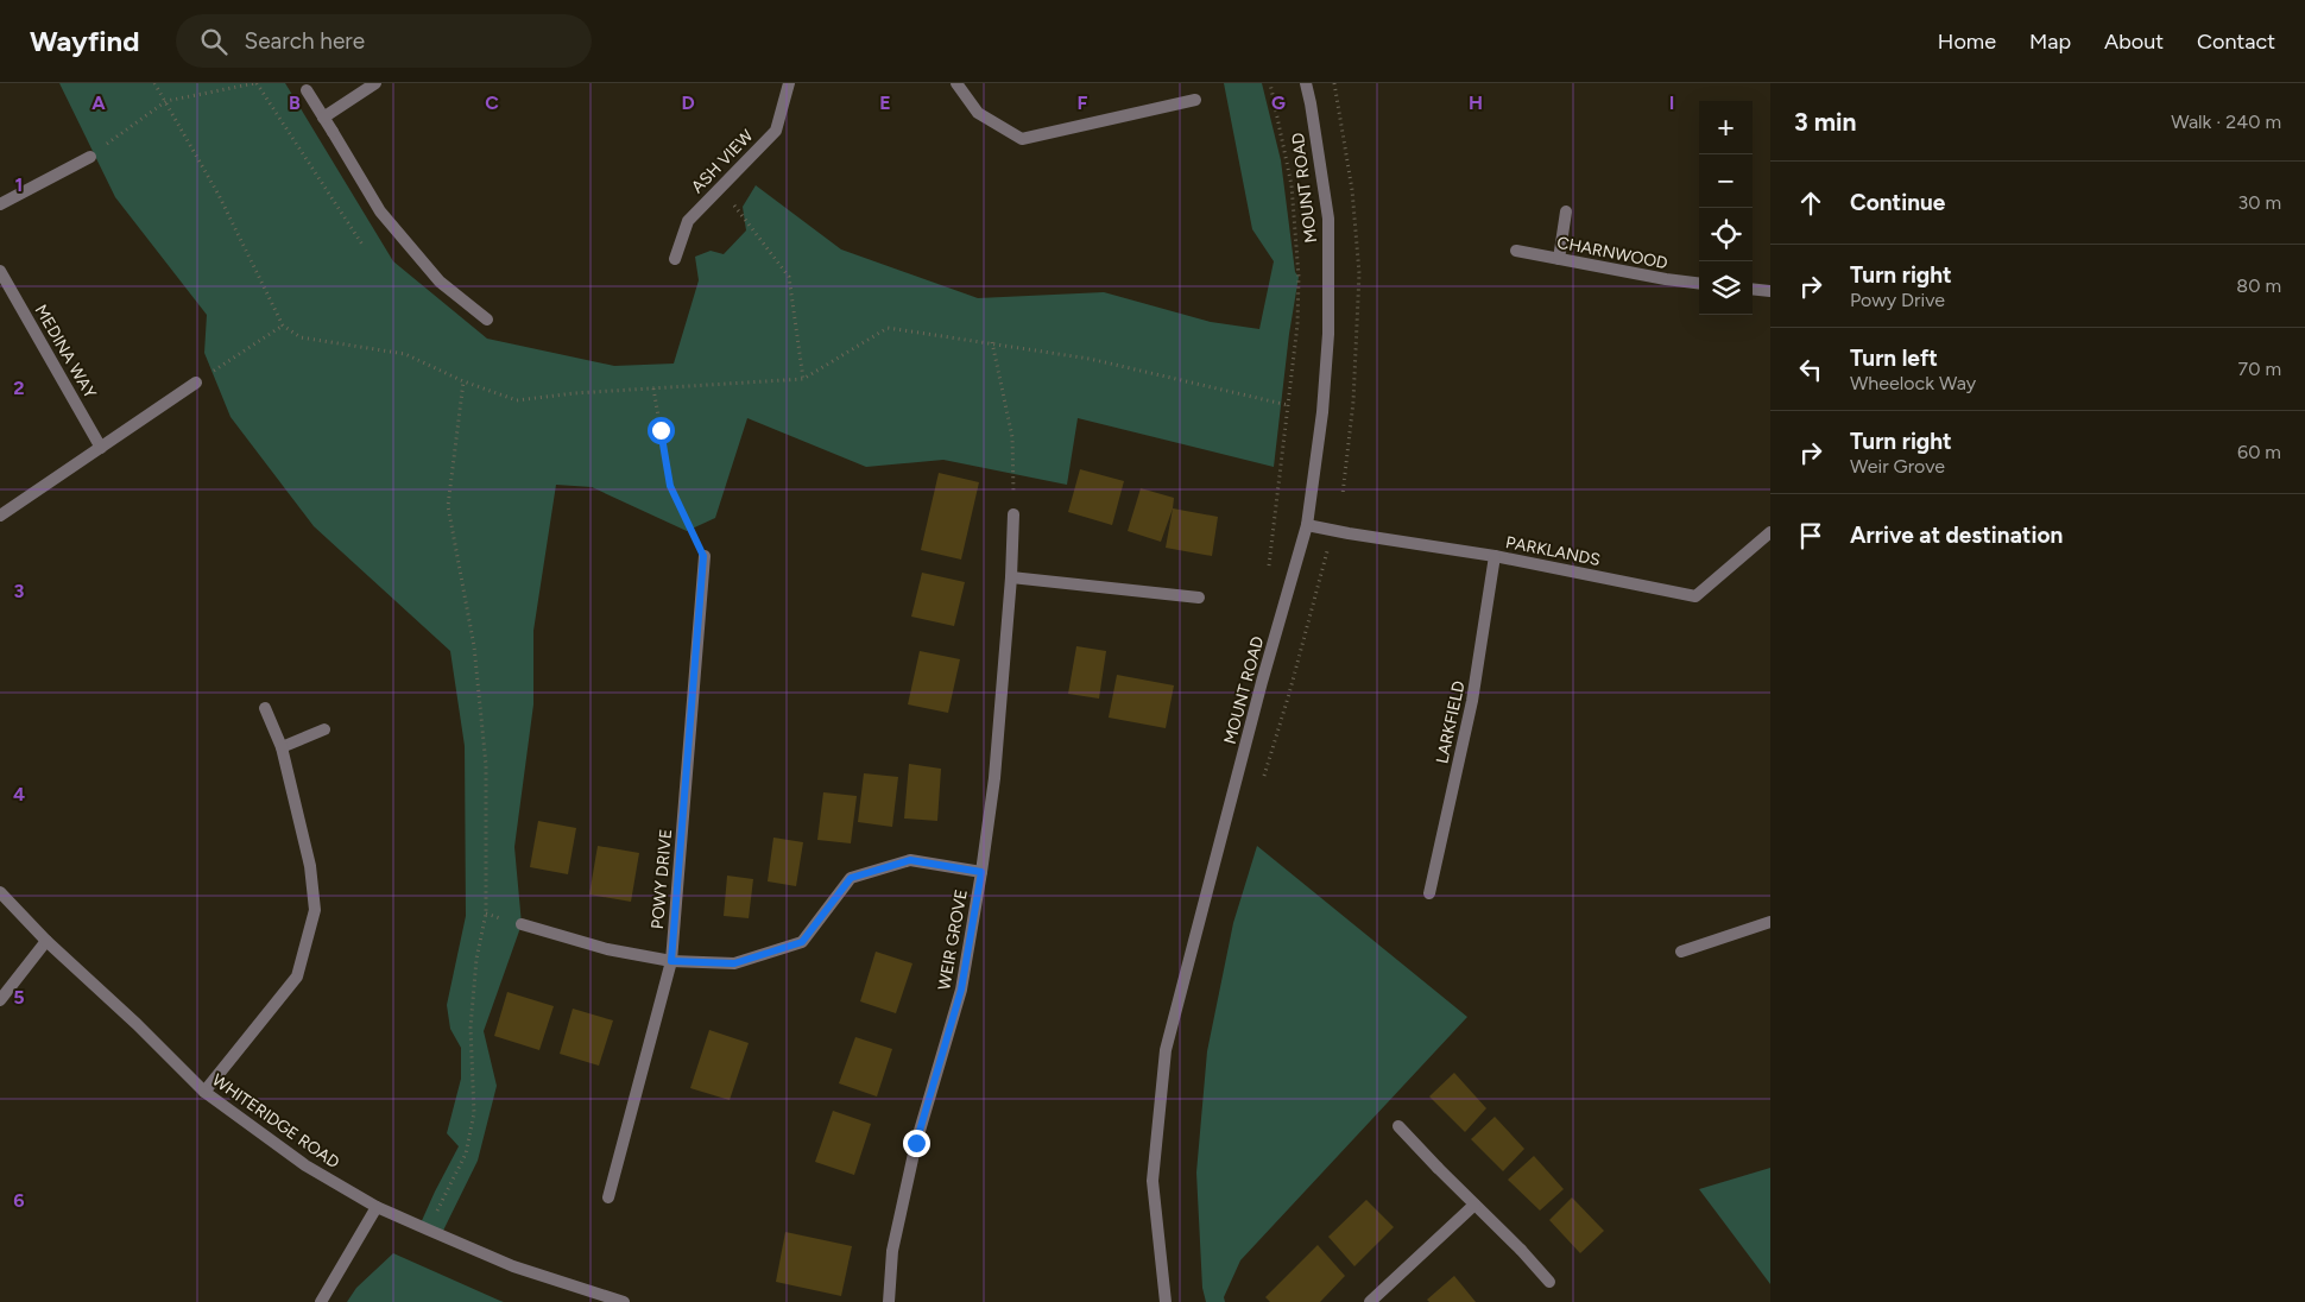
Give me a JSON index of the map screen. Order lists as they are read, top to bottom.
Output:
{
  "streets": {
    "street": [
      "ASH VIEW",
      "MOUNT ROAD",
      "CHARNWOOD",
      "MEDINA WAY",
      "PARKLANDS",
      "LARKFIELD",
      "POWY DRIVE",
      "WEIR GROVE",
      "WHITERIDGE ROAD"
    ]
  },
  "crossings": [
    ["MOUNT ROAD", "PARKLANDS"],
    ["PARKLANDS", "LARKFIELD"]
  ],
  "page": {
    "header": "Wayfind",
    "search": "Search here",
    "nav": [
      "Home",
      "Map",
      "About",
      "Contact"
    ],
    "heading": ["3 min", "Walk · 240 m"],
    "map_buttons": ["+", "−"],
    "list": [
      ["Continue", "30 m"],
      ["Turn right", "Powy Drive", "80 m"],
      ["Turn left", "Wheelock Way", "70 m"],
      ["Turn right", "Weir Grove", "60 m"],
      "Arrive at destination"
    ]
  },
  "grid": {
    "columns": [
      "A",
      "B",
      "C",
      "D",
      "E",
      "F",
      "G",
      "H",
      "I"
    ],
    "rows": [
      "1",
      "2",
      "3",
      "4",
      "5",
      "6"
    ]
  }
}
